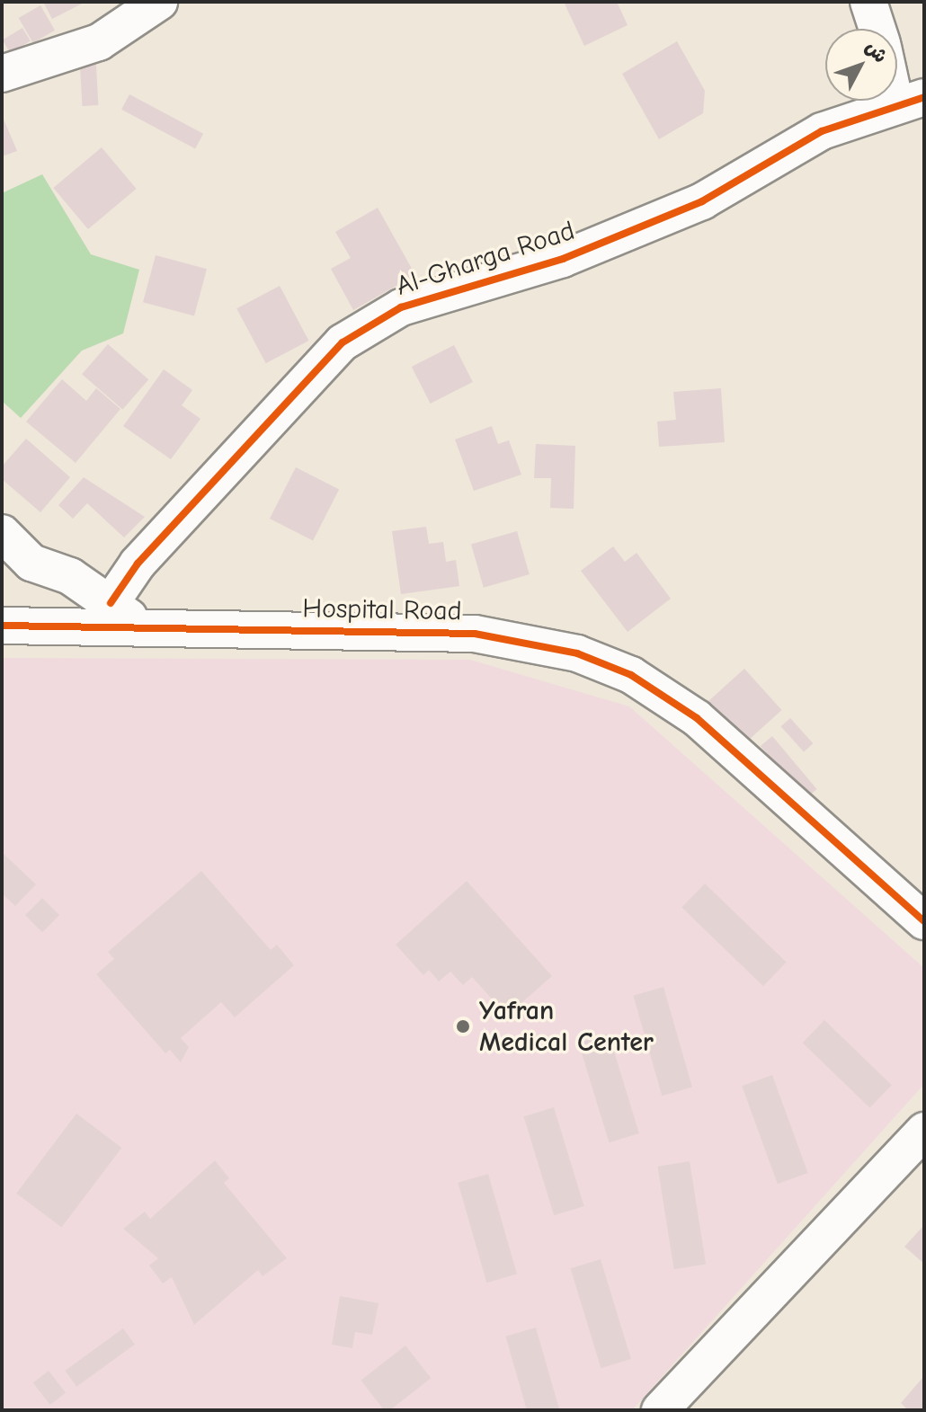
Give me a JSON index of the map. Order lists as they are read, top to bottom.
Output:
{
  "streets": {
    "street": ["Al-Gharga Road", "Hospital Road"]
  },
  "places": ["Yafran Medical Center"],
  "north": "top right"
}
